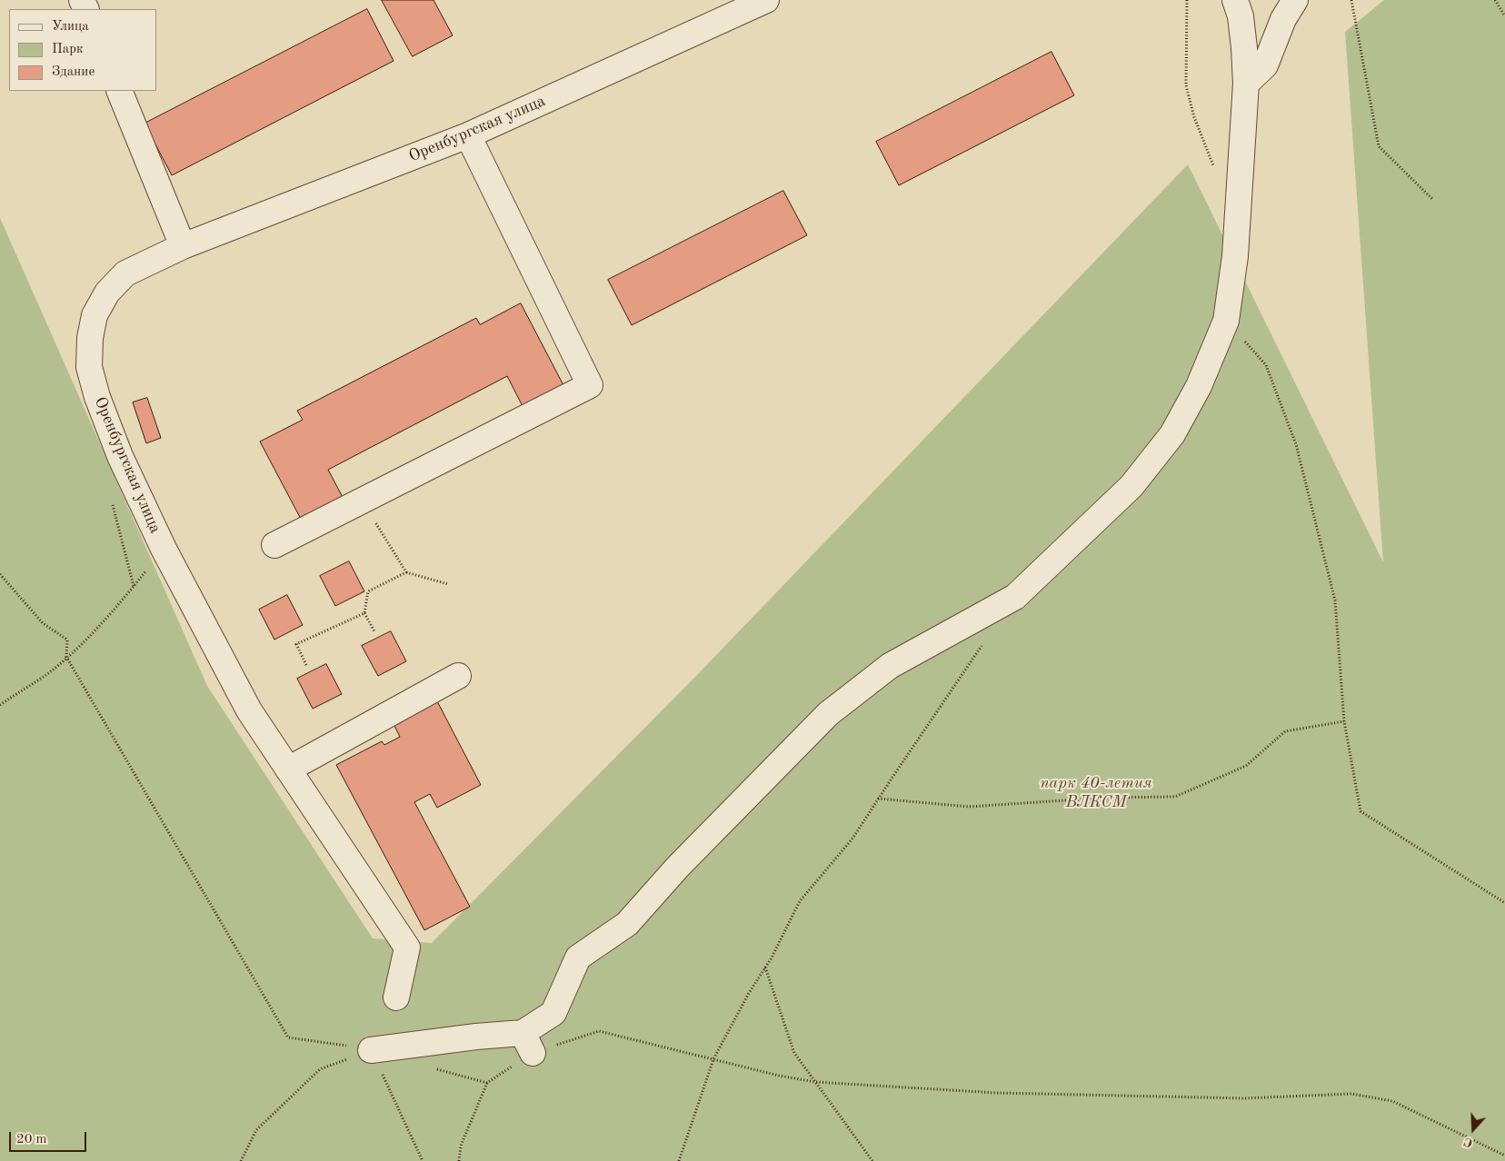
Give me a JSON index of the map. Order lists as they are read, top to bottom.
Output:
{
  "streets": {
    "street": ["Оренбургская улица"]
  },
  "parks": ["парк 40-летия ВЛКСМ"],
  "legend": ["Улица", "Парк", "Здание"],
  "scale_bar": "20 m",
  "north": "bottom"
}
